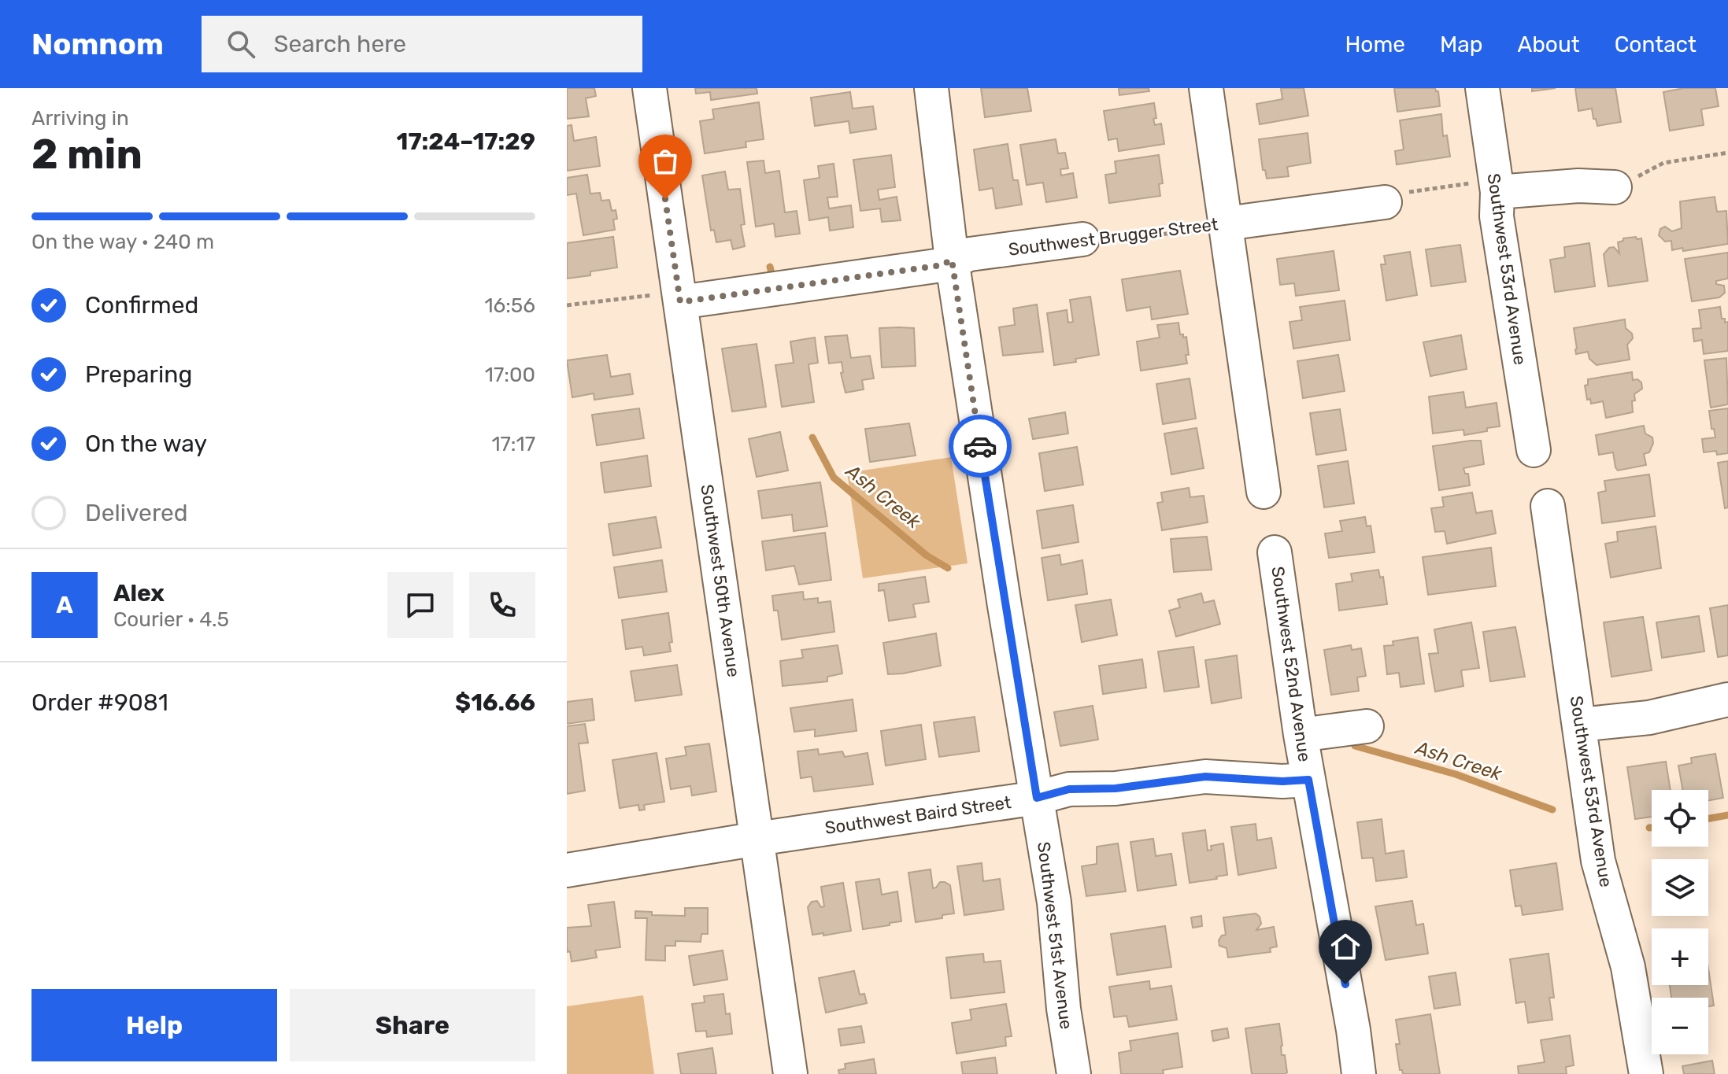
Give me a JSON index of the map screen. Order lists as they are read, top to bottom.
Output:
{
  "streets": {
    "street": [
      "Southwest Brugger Street",
      "Southwest 53rd Avenue",
      "Southwest 50th Avenue",
      "Southwest 52nd Avenue",
      "Southwest Baird Street",
      "Southwest 51st Avenue"
    ]
  },
  "crossings": [
    ["Southwest Brugger Street", "Southwest 50th Avenue"],
    ["Southwest Brugger Street", "Southwest 51st Avenue"],
    ["Southwest 50th Avenue", "Southwest Baird Street"],
    ["Southwest 52nd Avenue", "Southwest Baird Street"],
    ["Southwest Baird Street", "Southwest 51st Avenue"]
  ],
  "water": ["Ash Creek"],
  "page": {
    "header": "Nomnom",
    "search": "Search here",
    "nav": [
      "Home",
      "Map",
      "About",
      "Contact"
    ],
    "heading": ["2 min", "Arriving in", "17:24–17:29"],
    "panel": [
      "Alex",
      "Courier · 4.5",
      "Order #9081",
      "$16.66"
    ],
    "bar": "On the way · 240 m",
    "list": [
      ["Confirmed", "16:56"],
      ["Preparing", "17:00"],
      ["On the way", "17:17"],
      "Delivered"
    ],
    "round": "A",
    "map_buttons": ["+", "−"],
    "buttons": ["Help", "Share"]
  }
}
